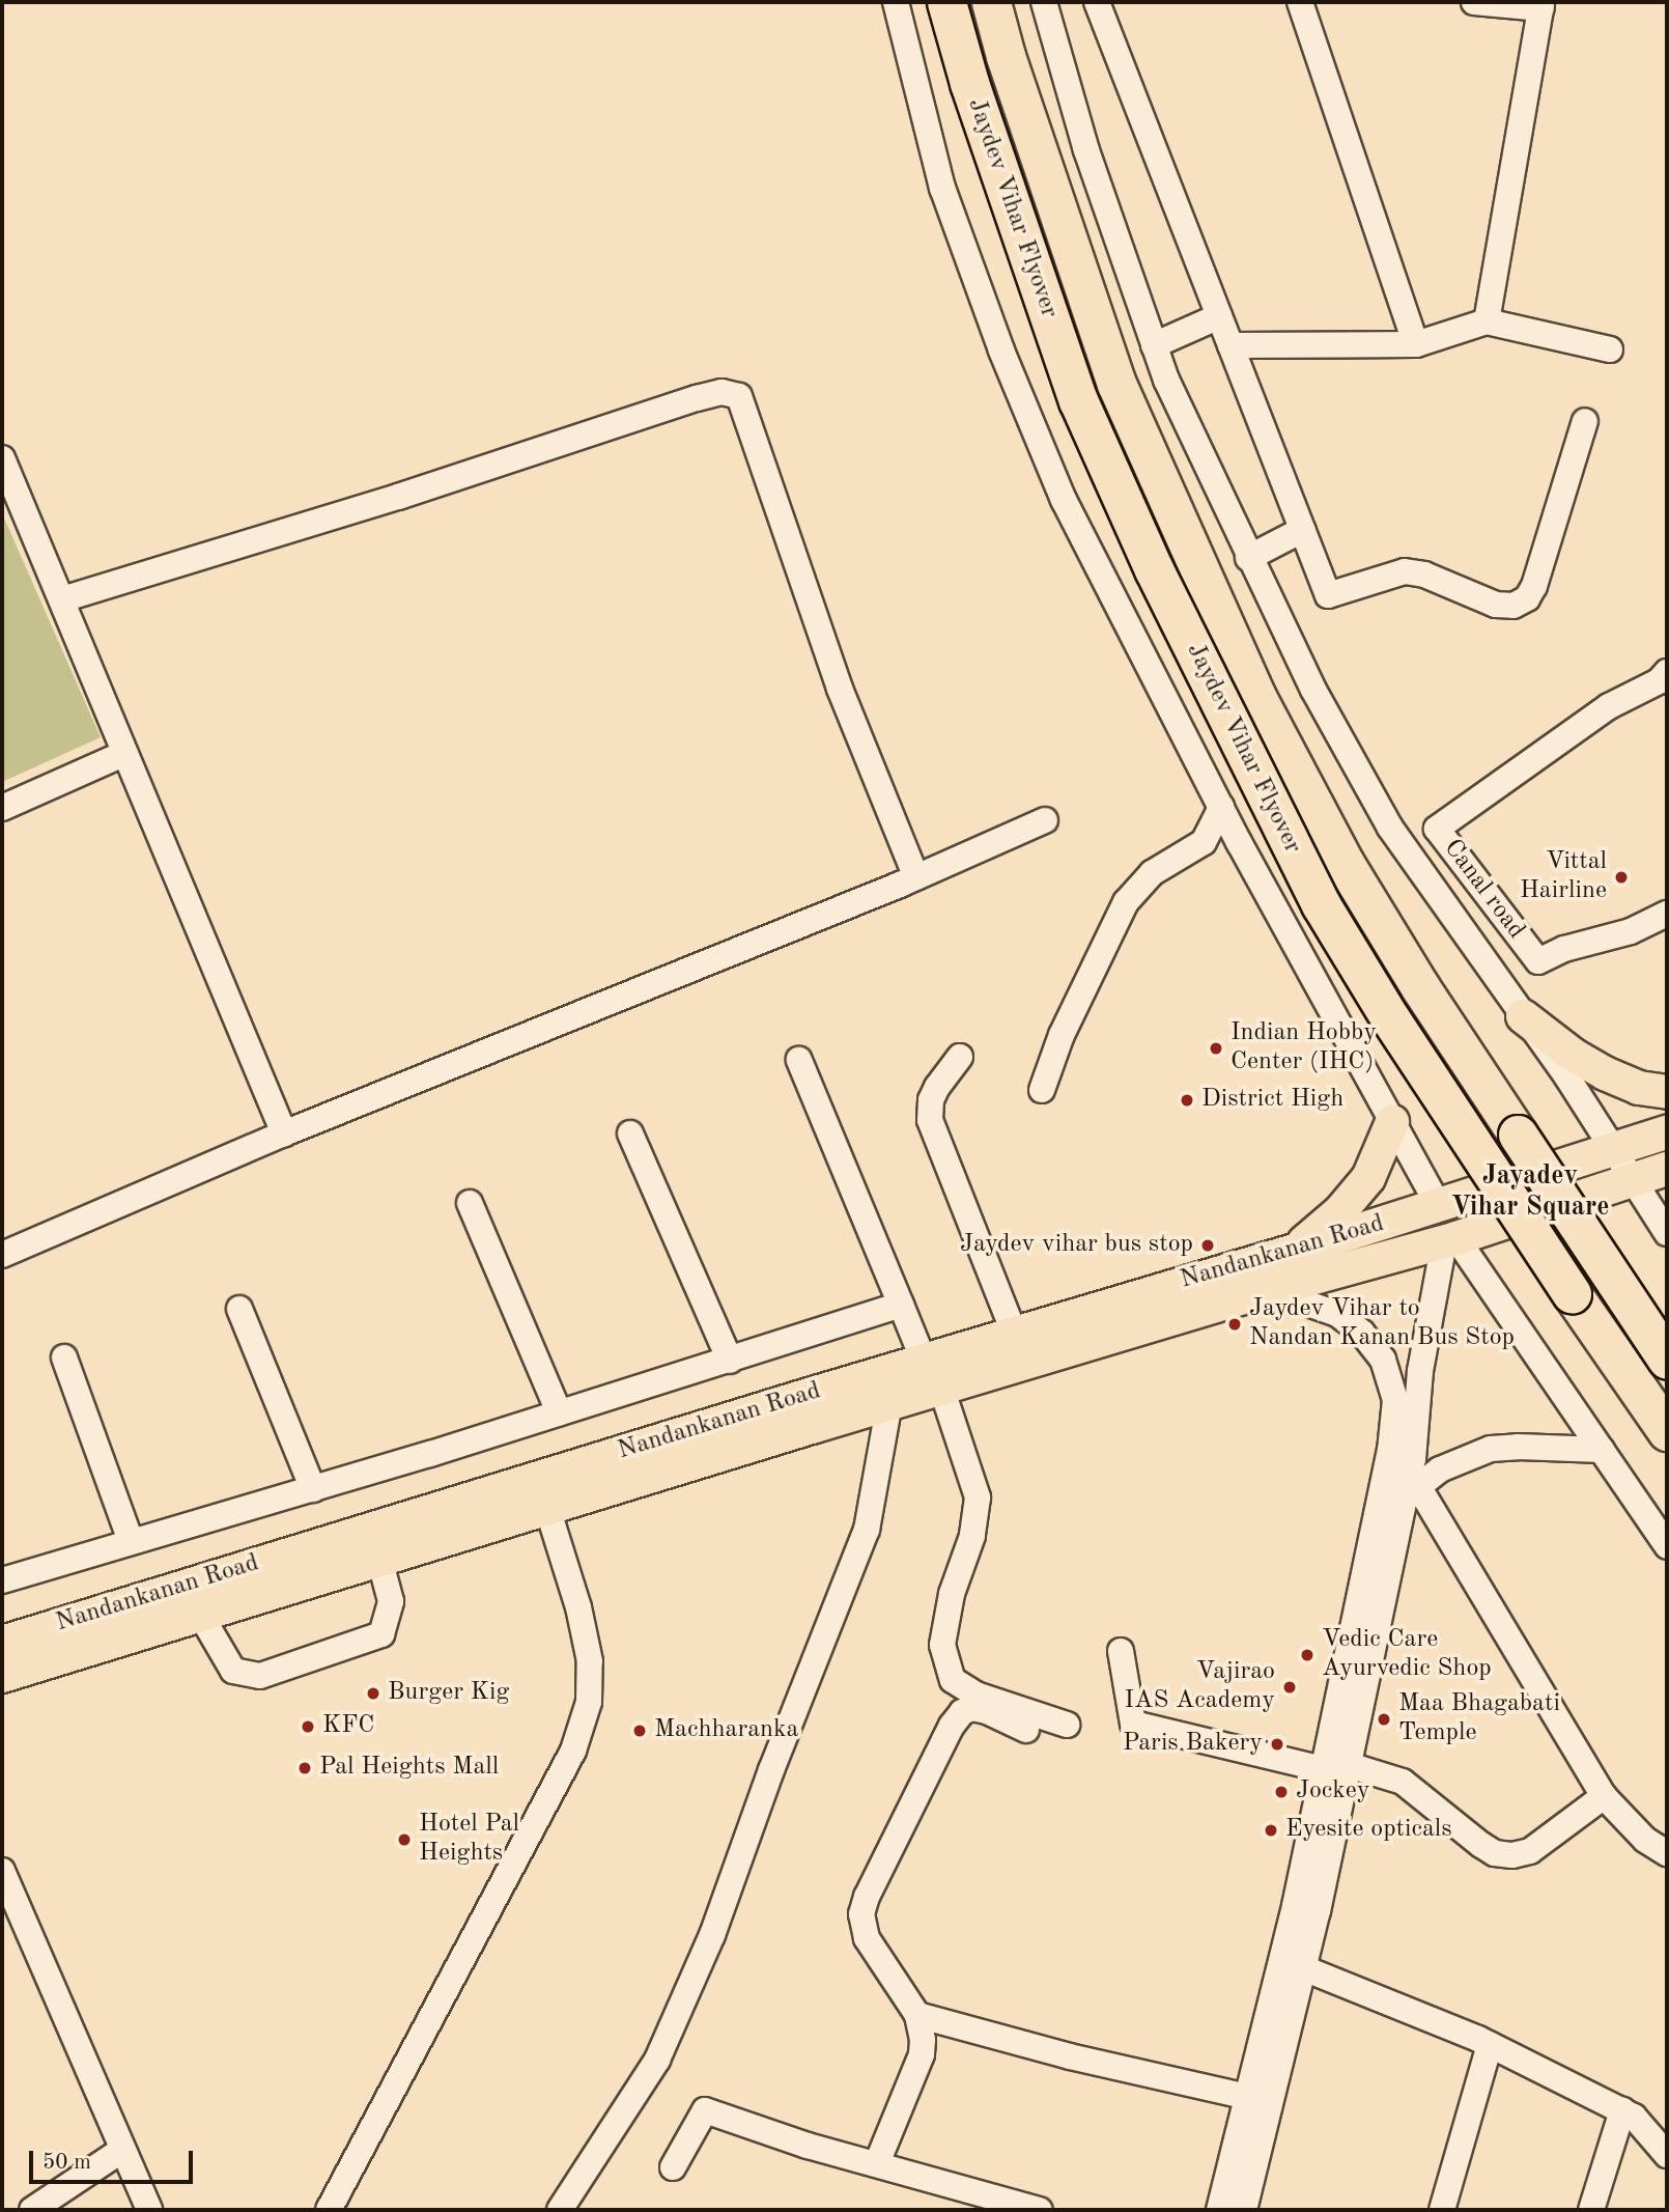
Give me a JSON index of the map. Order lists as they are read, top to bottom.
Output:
{
  "streets": {
    "highway": ["Jaydev Vihar Flyover"],
    "main road": ["Nandankanan Road"],
    "street": ["Canal road"]
  },
  "districts": ["Jayadev Vihar Square"],
  "places": [
    "Vittal Hairline",
    "Indian Hobby Center (IHC)",
    "District High",
    "Jaydev vihar bus stop",
    "Jaydev Vihar to Nandan Kanan Bus Stop",
    "Vedic Care Ayurvedic Shop",
    "Vajirao IAS Academy",
    "Burger Kig",
    "Maa Bhagabati Temple",
    "KFC",
    "Machharanka",
    "Paris Bakery",
    "Pal Heights Mall",
    "Jockey",
    "Eyesite opticals",
    "Hotel Pal Heights"
  ],
  "scale_bar": "50 m"
}
